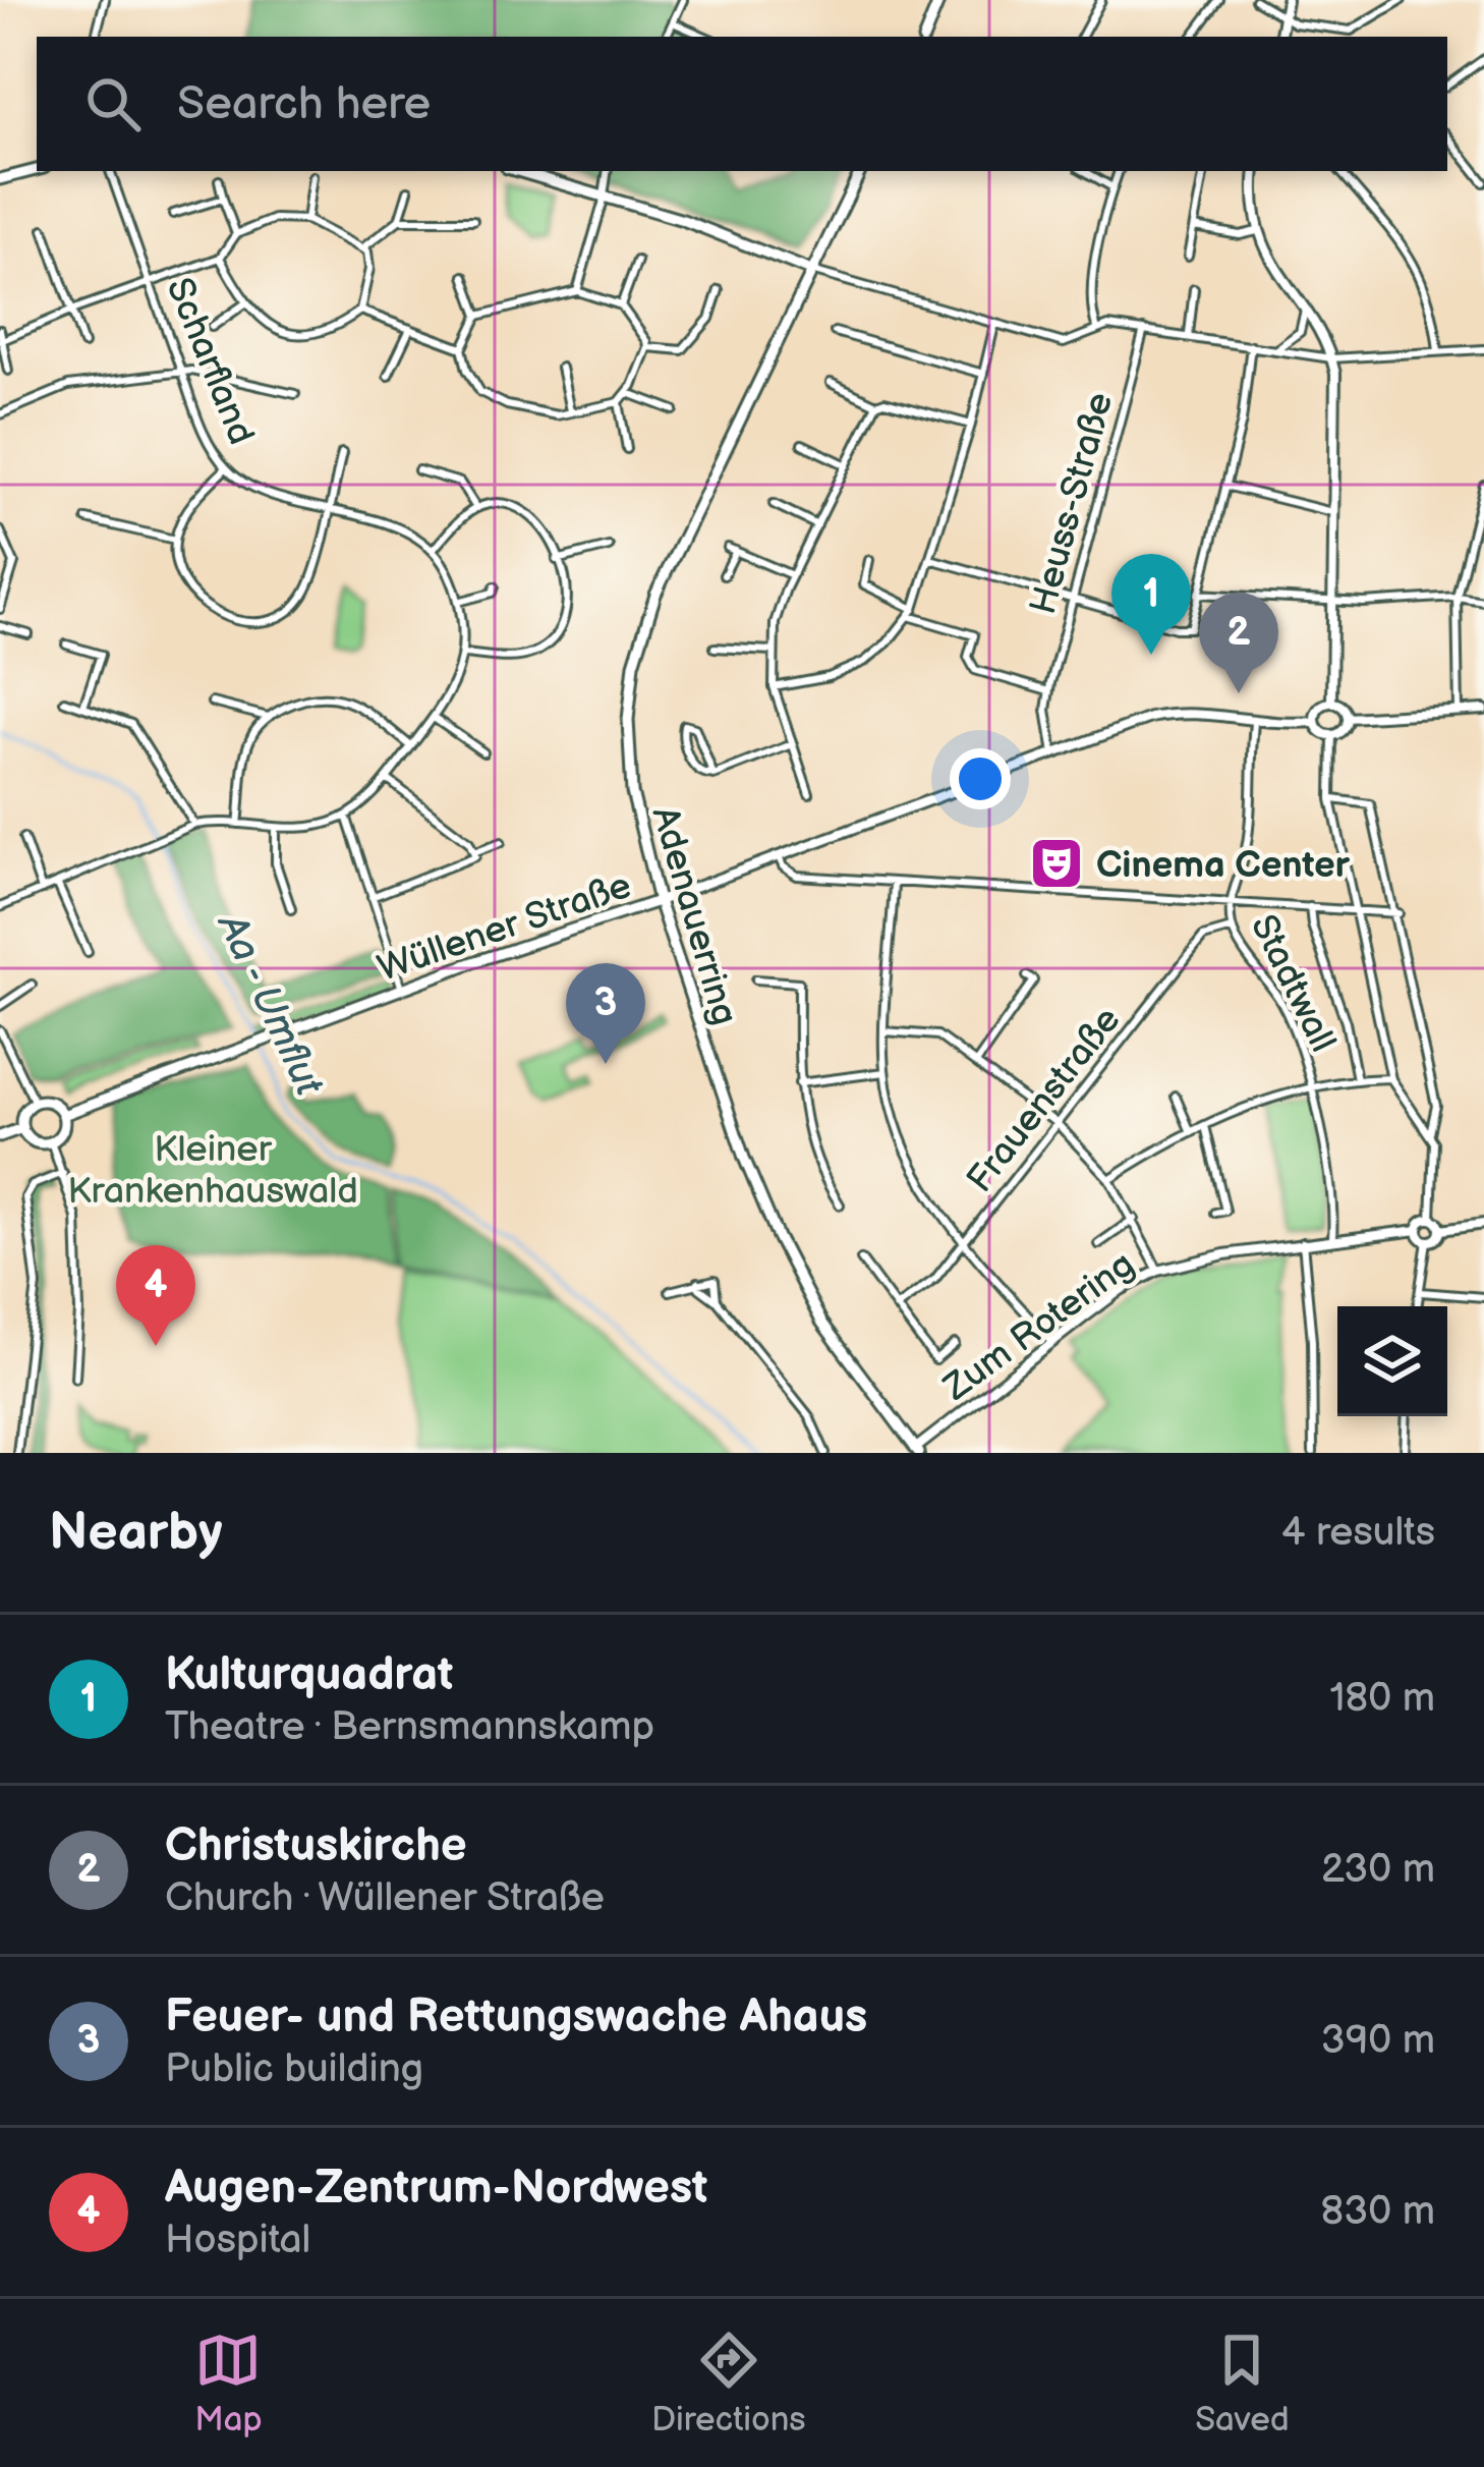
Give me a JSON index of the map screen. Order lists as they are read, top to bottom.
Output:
{
  "streets": {
    "main road": ["Adenauerring", "Wüllener Straße"],
    "street": [
      "Scharfland",
      "Heuss-Straße",
      "Stadtwall",
      "Frauenstraße",
      "Zum Rotering"
    ]
  },
  "crossings": [
    ["Heuss-Straße", "Wüllener Straße"],
    ["Adenauerring", "Wüllener Straße"],
    ["Adenauerring", "Zum Rotering"],
    ["Stadtwall", "Frauenstraße"],
    ["Stadtwall", "Zum Rotering"]
  ],
  "water": ["Aa - Umflut"],
  "parks": ["Kleiner Krankenhauswald"],
  "places": {
    "theatre": ["Cinema Center"]
  },
  "page": {
    "search": "Search here",
    "pins": [
      "1",
      "2",
      "3",
      "4"
    ],
    "heading": ["Nearby", "4 results"],
    "list": [
      {
        "mark": "1",
        "name": "Kulturquadrat",
        "note": "Theatre · Bernsmannskamp",
        "value": "180 m"
      },
      {
        "mark": "2",
        "name": "Christuskirche",
        "note": "Church · Wüllener Straße",
        "value": "230 m"
      },
      {
        "mark": "3",
        "name": "Feuer- und Rettungswache Ahaus",
        "note": "Public building",
        "value": "390 m"
      },
      {
        "mark": "4",
        "name": "Augen-Zentrum-Nordwest",
        "note": "Hospital",
        "value": "830 m"
      }
    ],
    "nav": ["Map", "Directions", "Saved"]
  }
}
